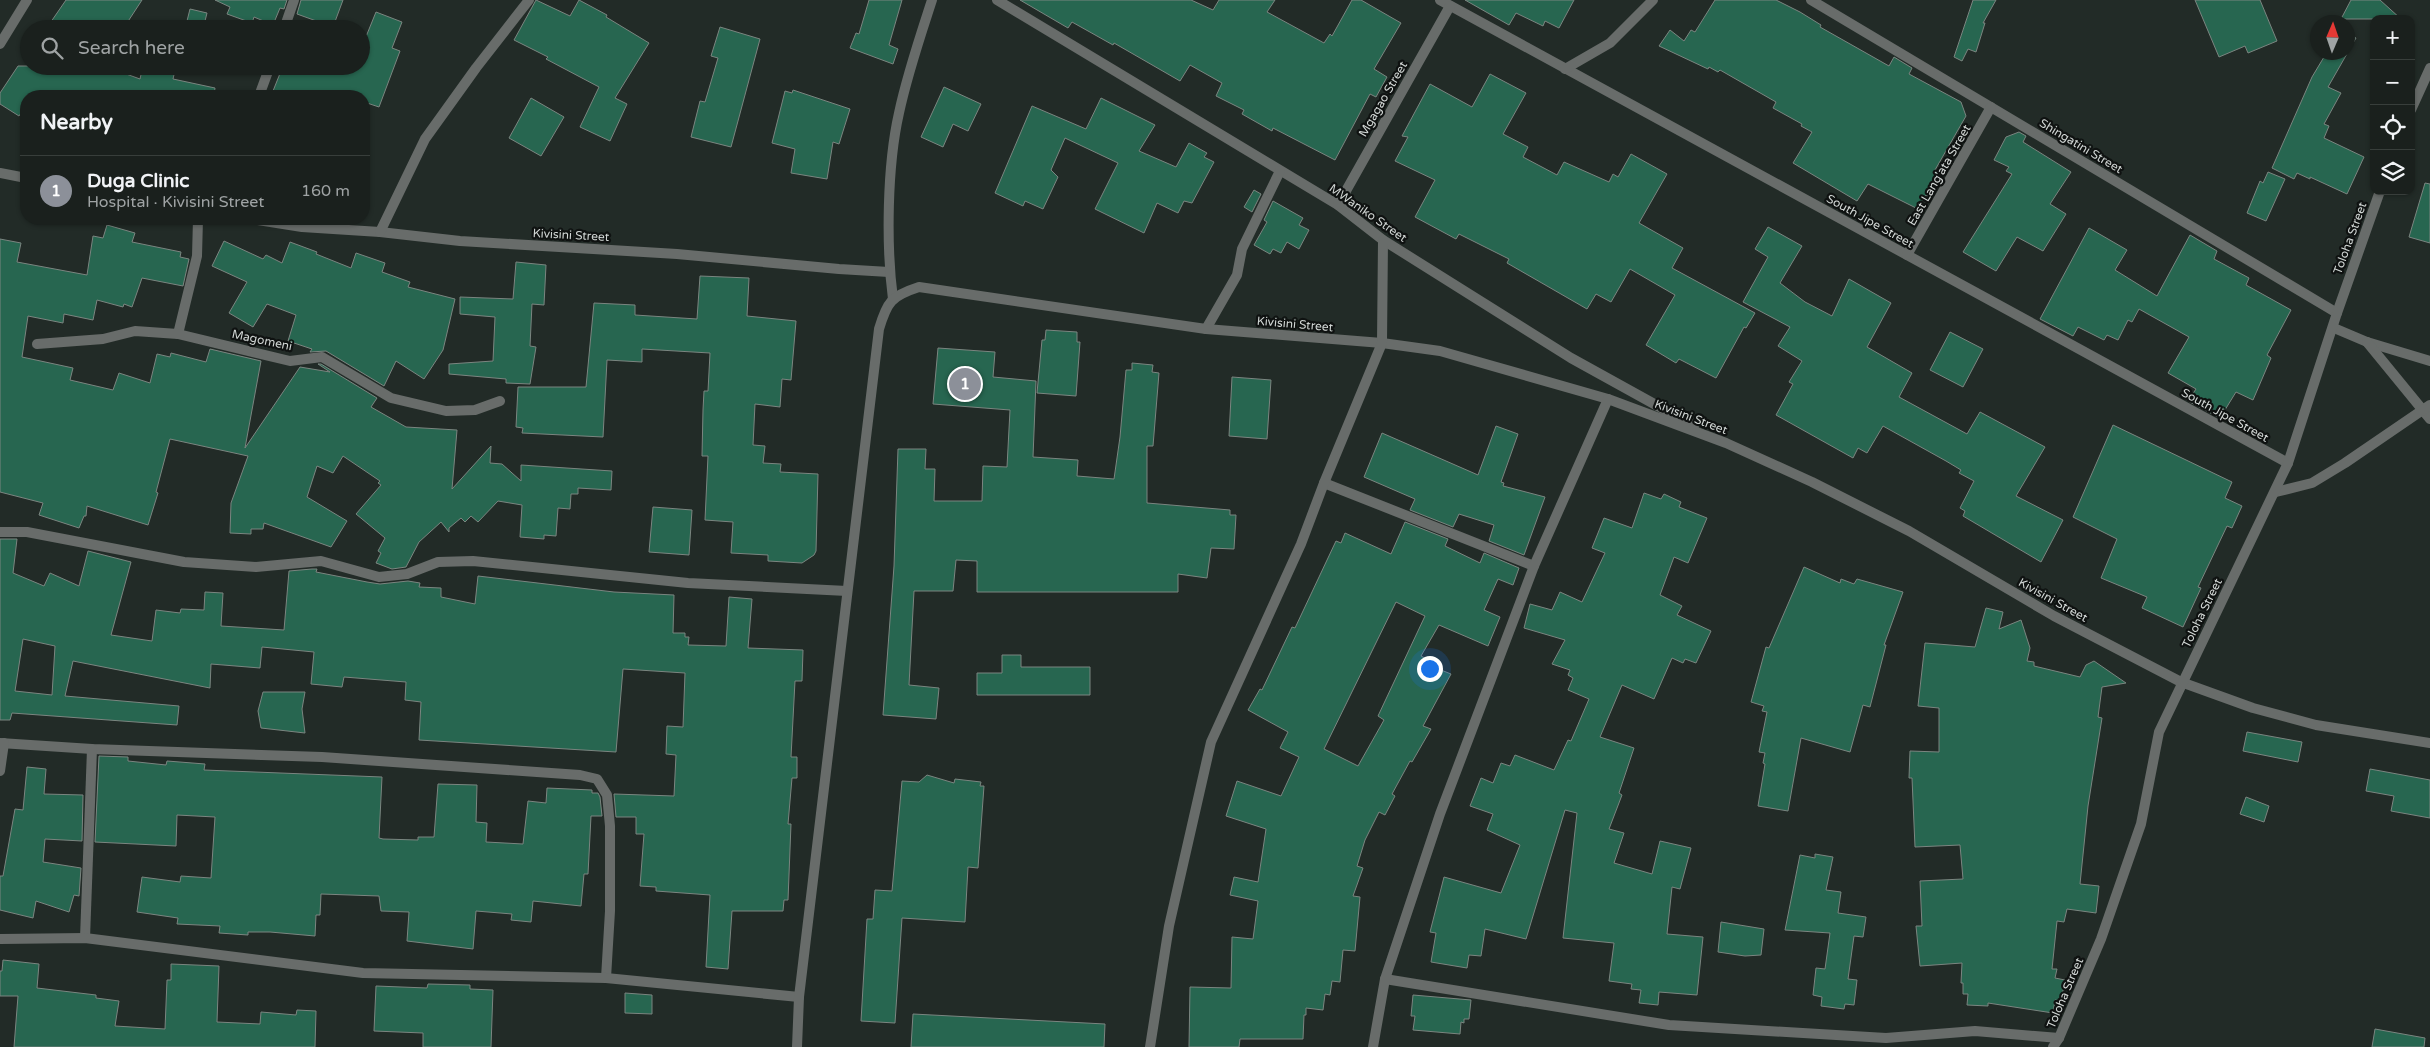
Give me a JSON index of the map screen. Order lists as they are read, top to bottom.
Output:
{
  "streets": {
    "street": [
      "Mgagao Street",
      "Shingatini Street",
      "East Lang'ata Street",
      "MWaniko Street",
      "South Jipe Street",
      "Kivisini Street",
      "Toloha Street",
      "Magomeni"
    ]
  },
  "crossings": [
    ["Mgagao Street", "MWaniko Street"],
    ["Mgagao Street", "South Jipe Street"],
    ["Shingatini Street", "East Lang'ata Street"],
    ["Shingatini Street", "Toloha Street"],
    ["East Lang'ata Street", "South Jipe Street"],
    ["MWaniko Street", "Kivisini Street"],
    ["South Jipe Street", "Toloha Street"],
    ["Kivisini Street", "Toloha Street"]
  ],
  "north": "top",
  "page": {
    "map_buttons": ["+", "−"],
    "search": "Search here",
    "heading": "Nearby",
    "list": [
      {
        "mark": "1",
        "name": "Duga Clinic",
        "note": "Hospital · Kivisini Street",
        "value": "160 m"
      }
    ],
    "pins": "1"
  }
}
